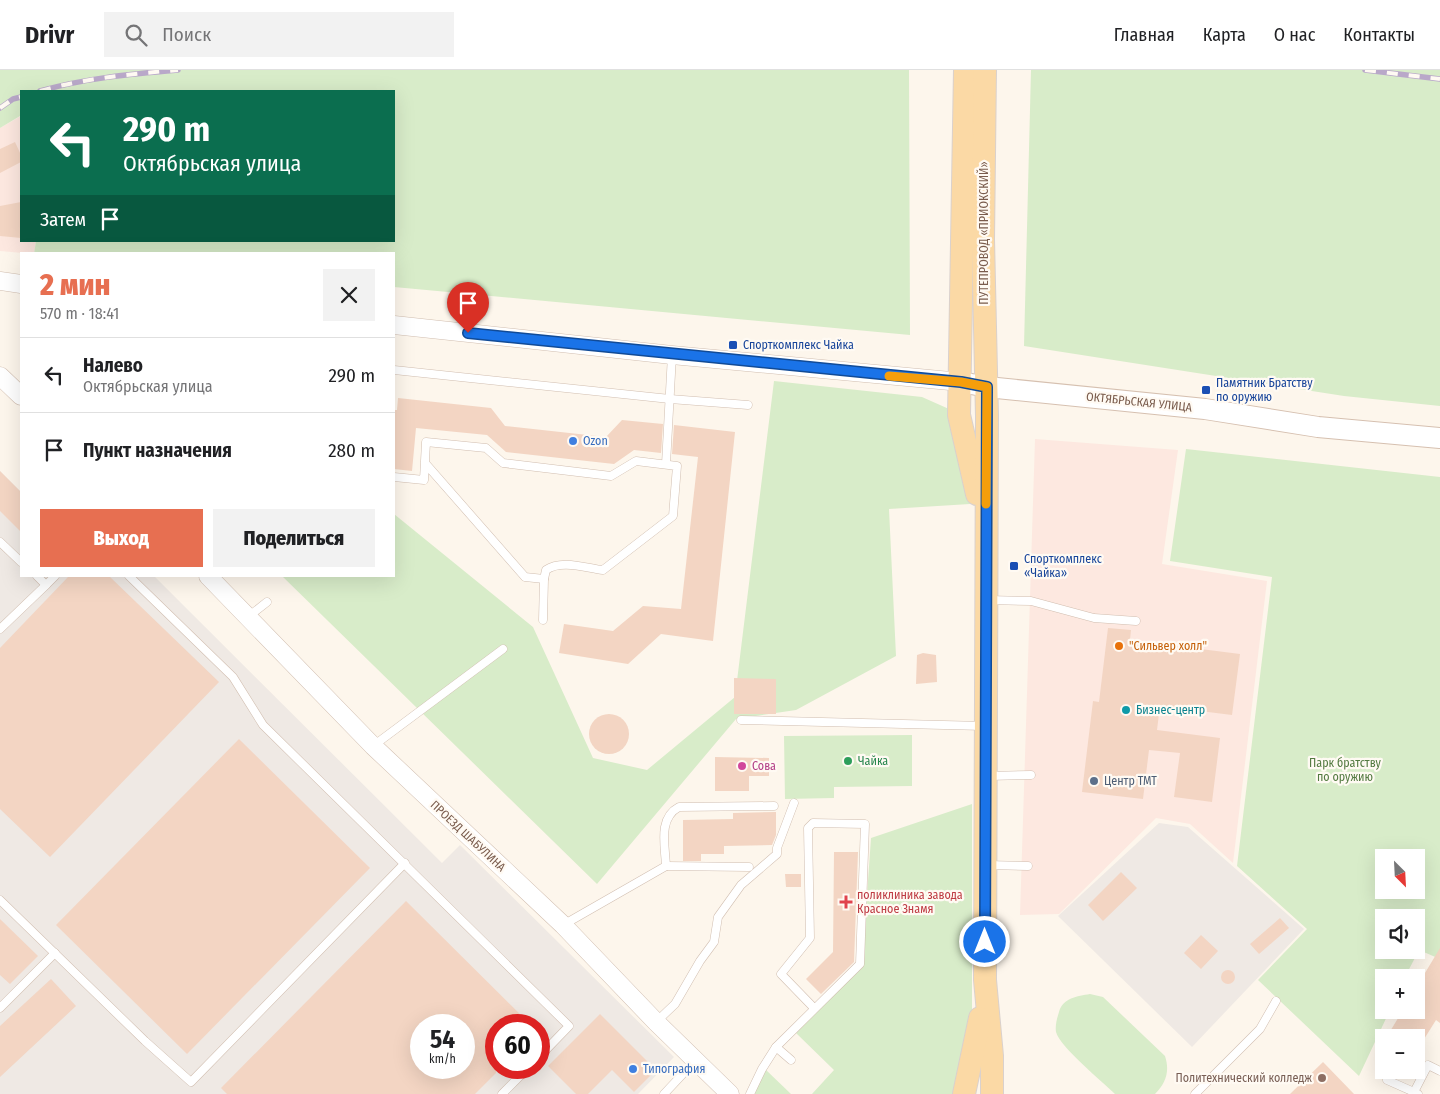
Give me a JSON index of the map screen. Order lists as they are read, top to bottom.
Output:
{
  "streets": {
    "main road": ["ПУТЕПРОВОД «ПРИОКСКИЙ»", "ОКТЯБРЬСКАЯ УЛИЦА"],
    "street": ["ПРОЕЗД ШАБУЛИНА"]
  },
  "crossings": [
    ["ПУТЕПРОВОД «ПРИОКСКИЙ»", "ОКТЯБРЬСКАЯ УЛИЦА"]
  ],
  "parks": ["Парк братству по оружию"],
  "places": {
    "transit": ["Спорткомплекс Чайка", "Памятник Братству по оружию", "Спорткомплекс «Чайка»"],
    "other": [
      "Ozon",
      "\"Сильвер холл\"",
      "Бизнес-центр",
      "Чайка",
      "Сова",
      "Центр ТМТ",
      "Типография",
      "Политехнический колледж"
    ],
    "health": ["поликлиника завода Красное Знамя"]
  },
  "north": "bottom right",
  "page": {
    "header": "Drivr",
    "search": "Поиск",
    "nav": [
      "Главная",
      "Карта",
      "О нас",
      "Контакты"
    ],
    "turn": ["290 m", "Октябрьская улица"],
    "then": "Затем",
    "heading": ["2 мин", "570 m · 18:41"],
    "list": [
      {
        "name": "Налево",
        "note": "Октябрьская улица",
        "value": "290 m"
      },
      {
        "name": "Пункт назначения",
        "value": "280 m"
      }
    ],
    "buttons": ["Выход", "Поделиться"],
    "map_buttons": ["+", "−"],
    "speed": "54 km/h",
    "limit": "60"
  }
}
